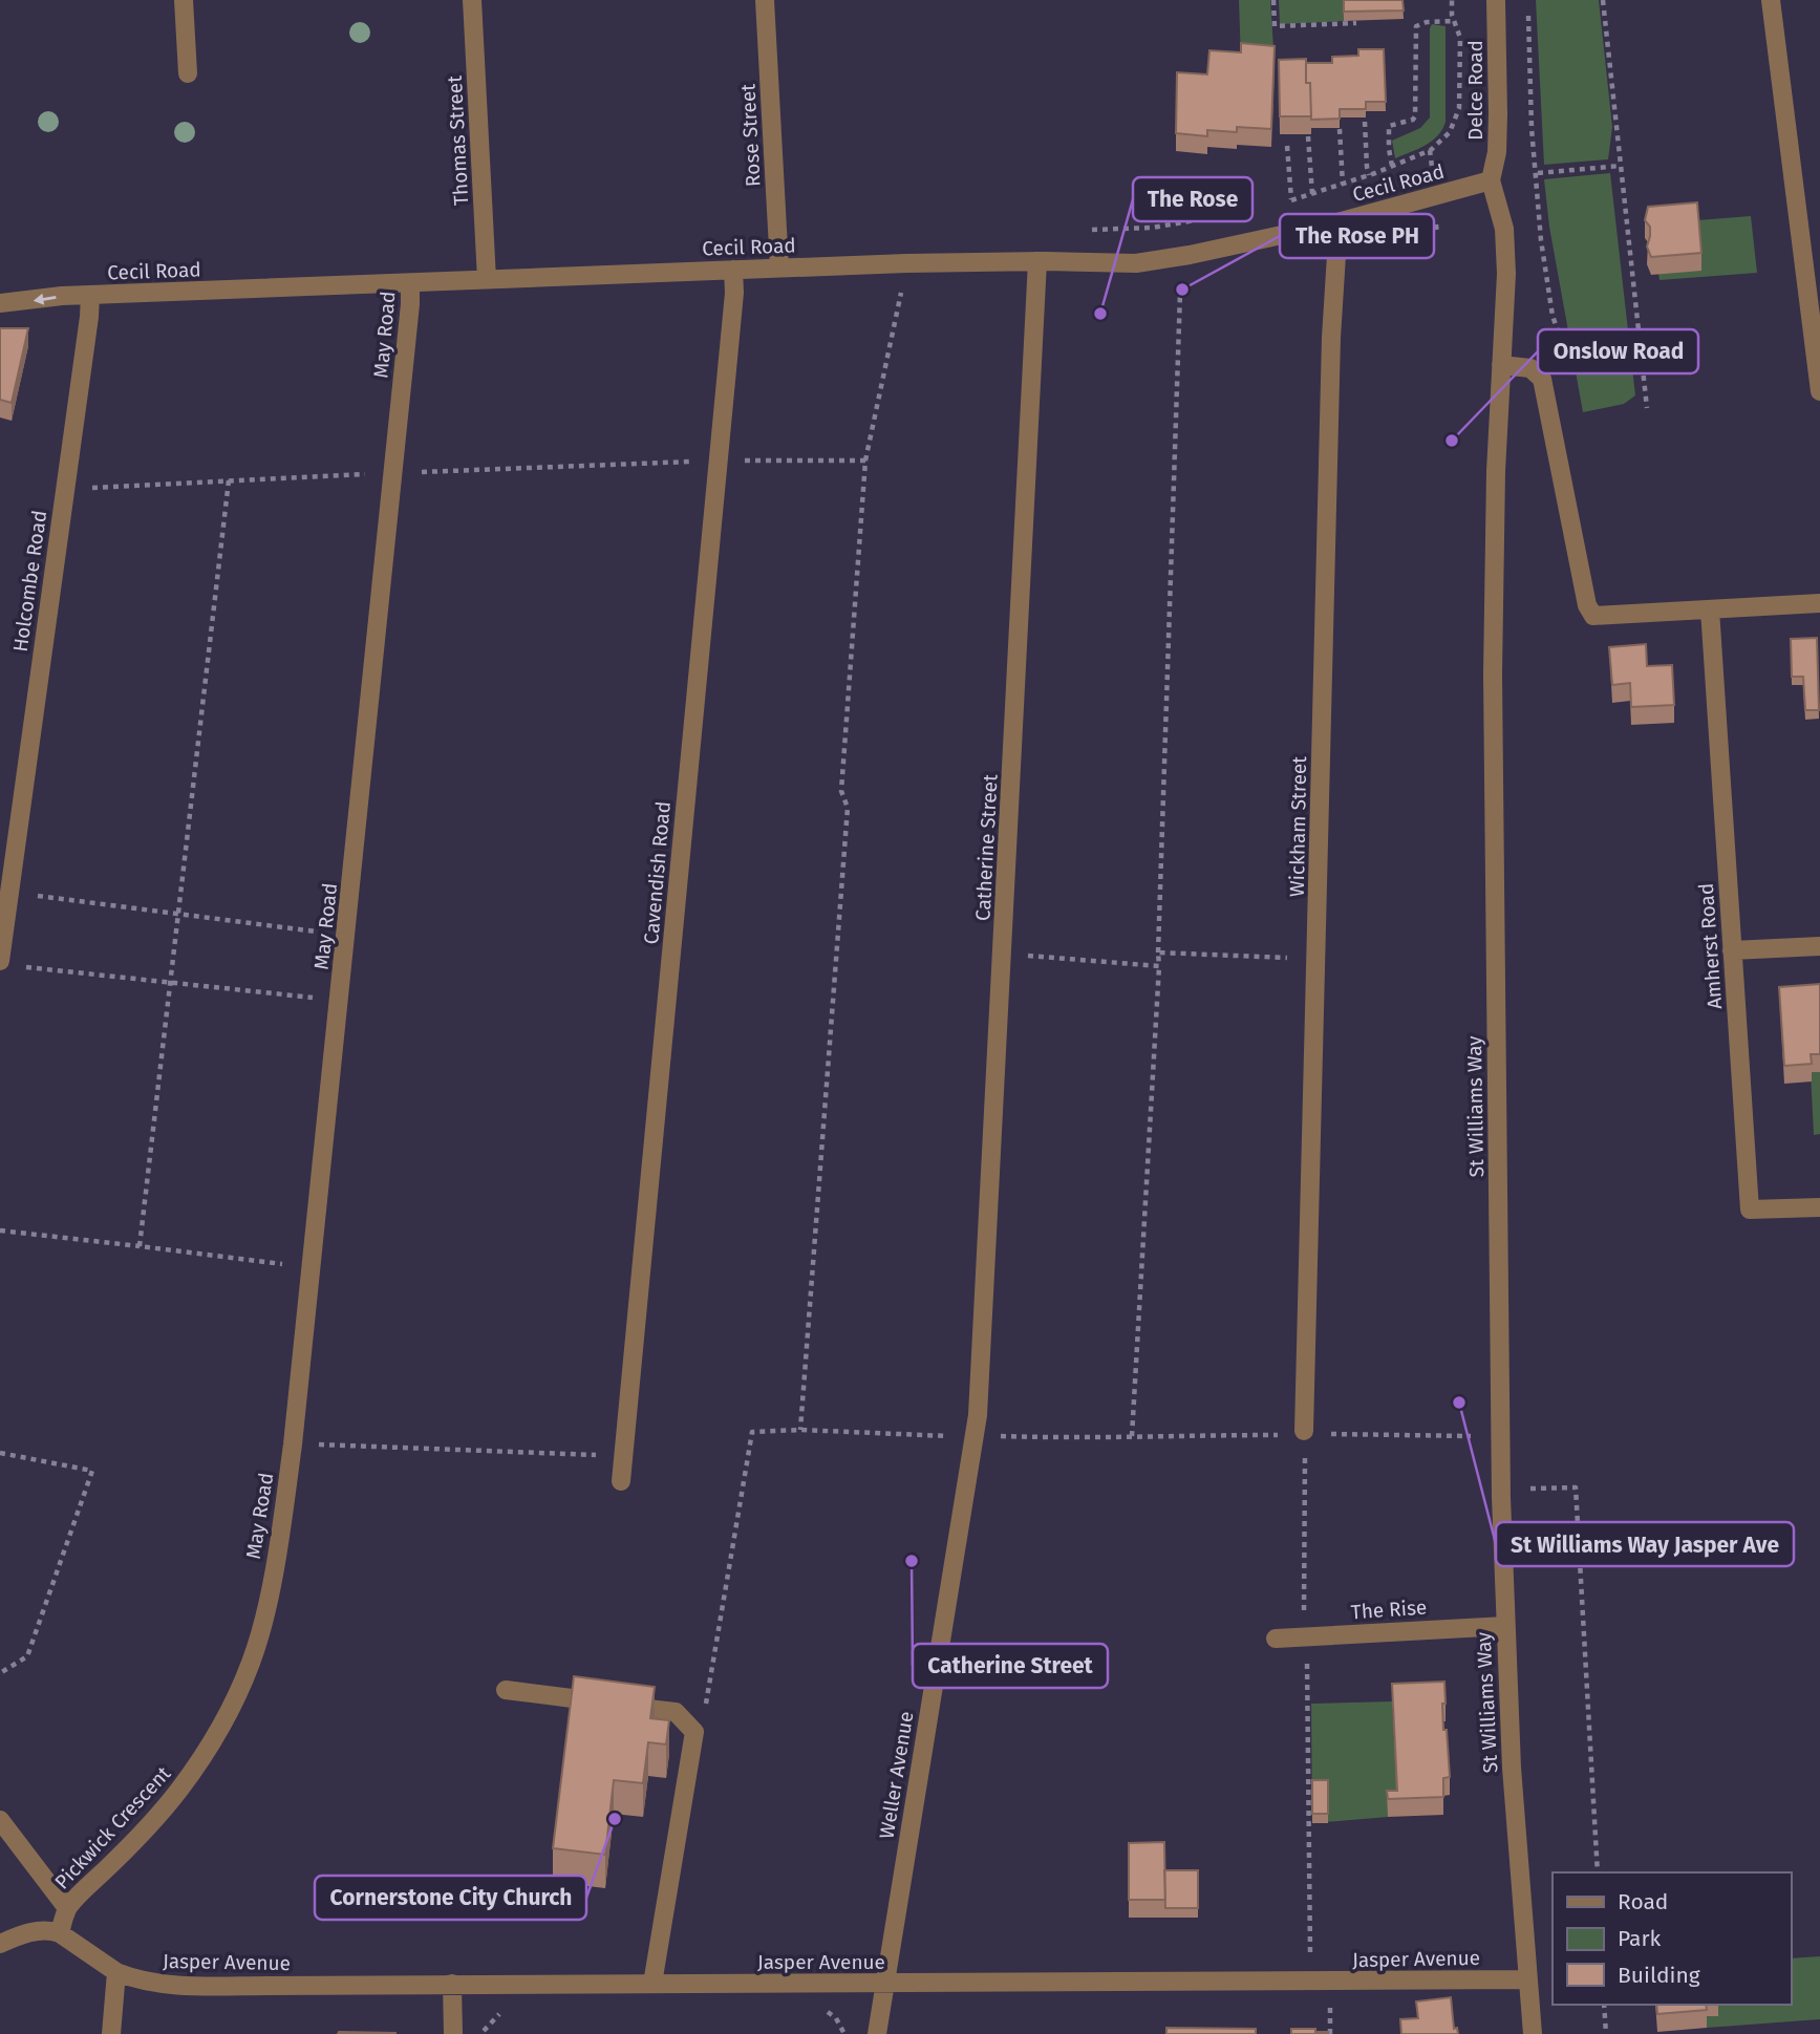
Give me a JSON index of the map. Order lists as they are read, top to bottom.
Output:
{
  "streets": {
    "street": [
      "Delce Road",
      "Rose Street",
      "Thomas Street",
      "Cecil Road",
      "May Road",
      "Holcombe Road",
      "Wickham Street",
      "Catherine Street",
      "Cavendish Road",
      "Amherst Road",
      "St Williams Way",
      "The Rise",
      "Weller Avenue",
      "Pickwick Crescent",
      "Jasper Avenue"
    ]
  },
  "crossings": [
    ["Delce Road", "Cecil Road"],
    ["Delce Road", "St Williams Way"],
    ["Rose Street", "Cecil Road"],
    ["Thomas Street", "Cecil Road"],
    ["Cecil Road", "May Road"],
    ["Cecil Road", "Holcombe Road"],
    ["Cecil Road", "Wickham Street"],
    ["Cecil Road", "Catherine Street"],
    ["Cecil Road", "Cavendish Road"],
    ["Cecil Road", "St Williams Way"],
    ["May Road", "Pickwick Crescent"],
    ["Catherine Street", "Weller Avenue"],
    ["St Williams Way", "The Rise"],
    ["St Williams Way", "Jasper Avenue"],
    ["Weller Avenue", "Jasper Avenue"],
    ["Pickwick Crescent", "Jasper Avenue"]
  ],
  "places": [
    "The Rose PH",
    "The Rose",
    "Onslow Road",
    "St Williams Way Jasper Ave",
    "Catherine Street",
    "Cornerstone City Church"
  ],
  "legend": ["Road", "Park", "Building"]
}
